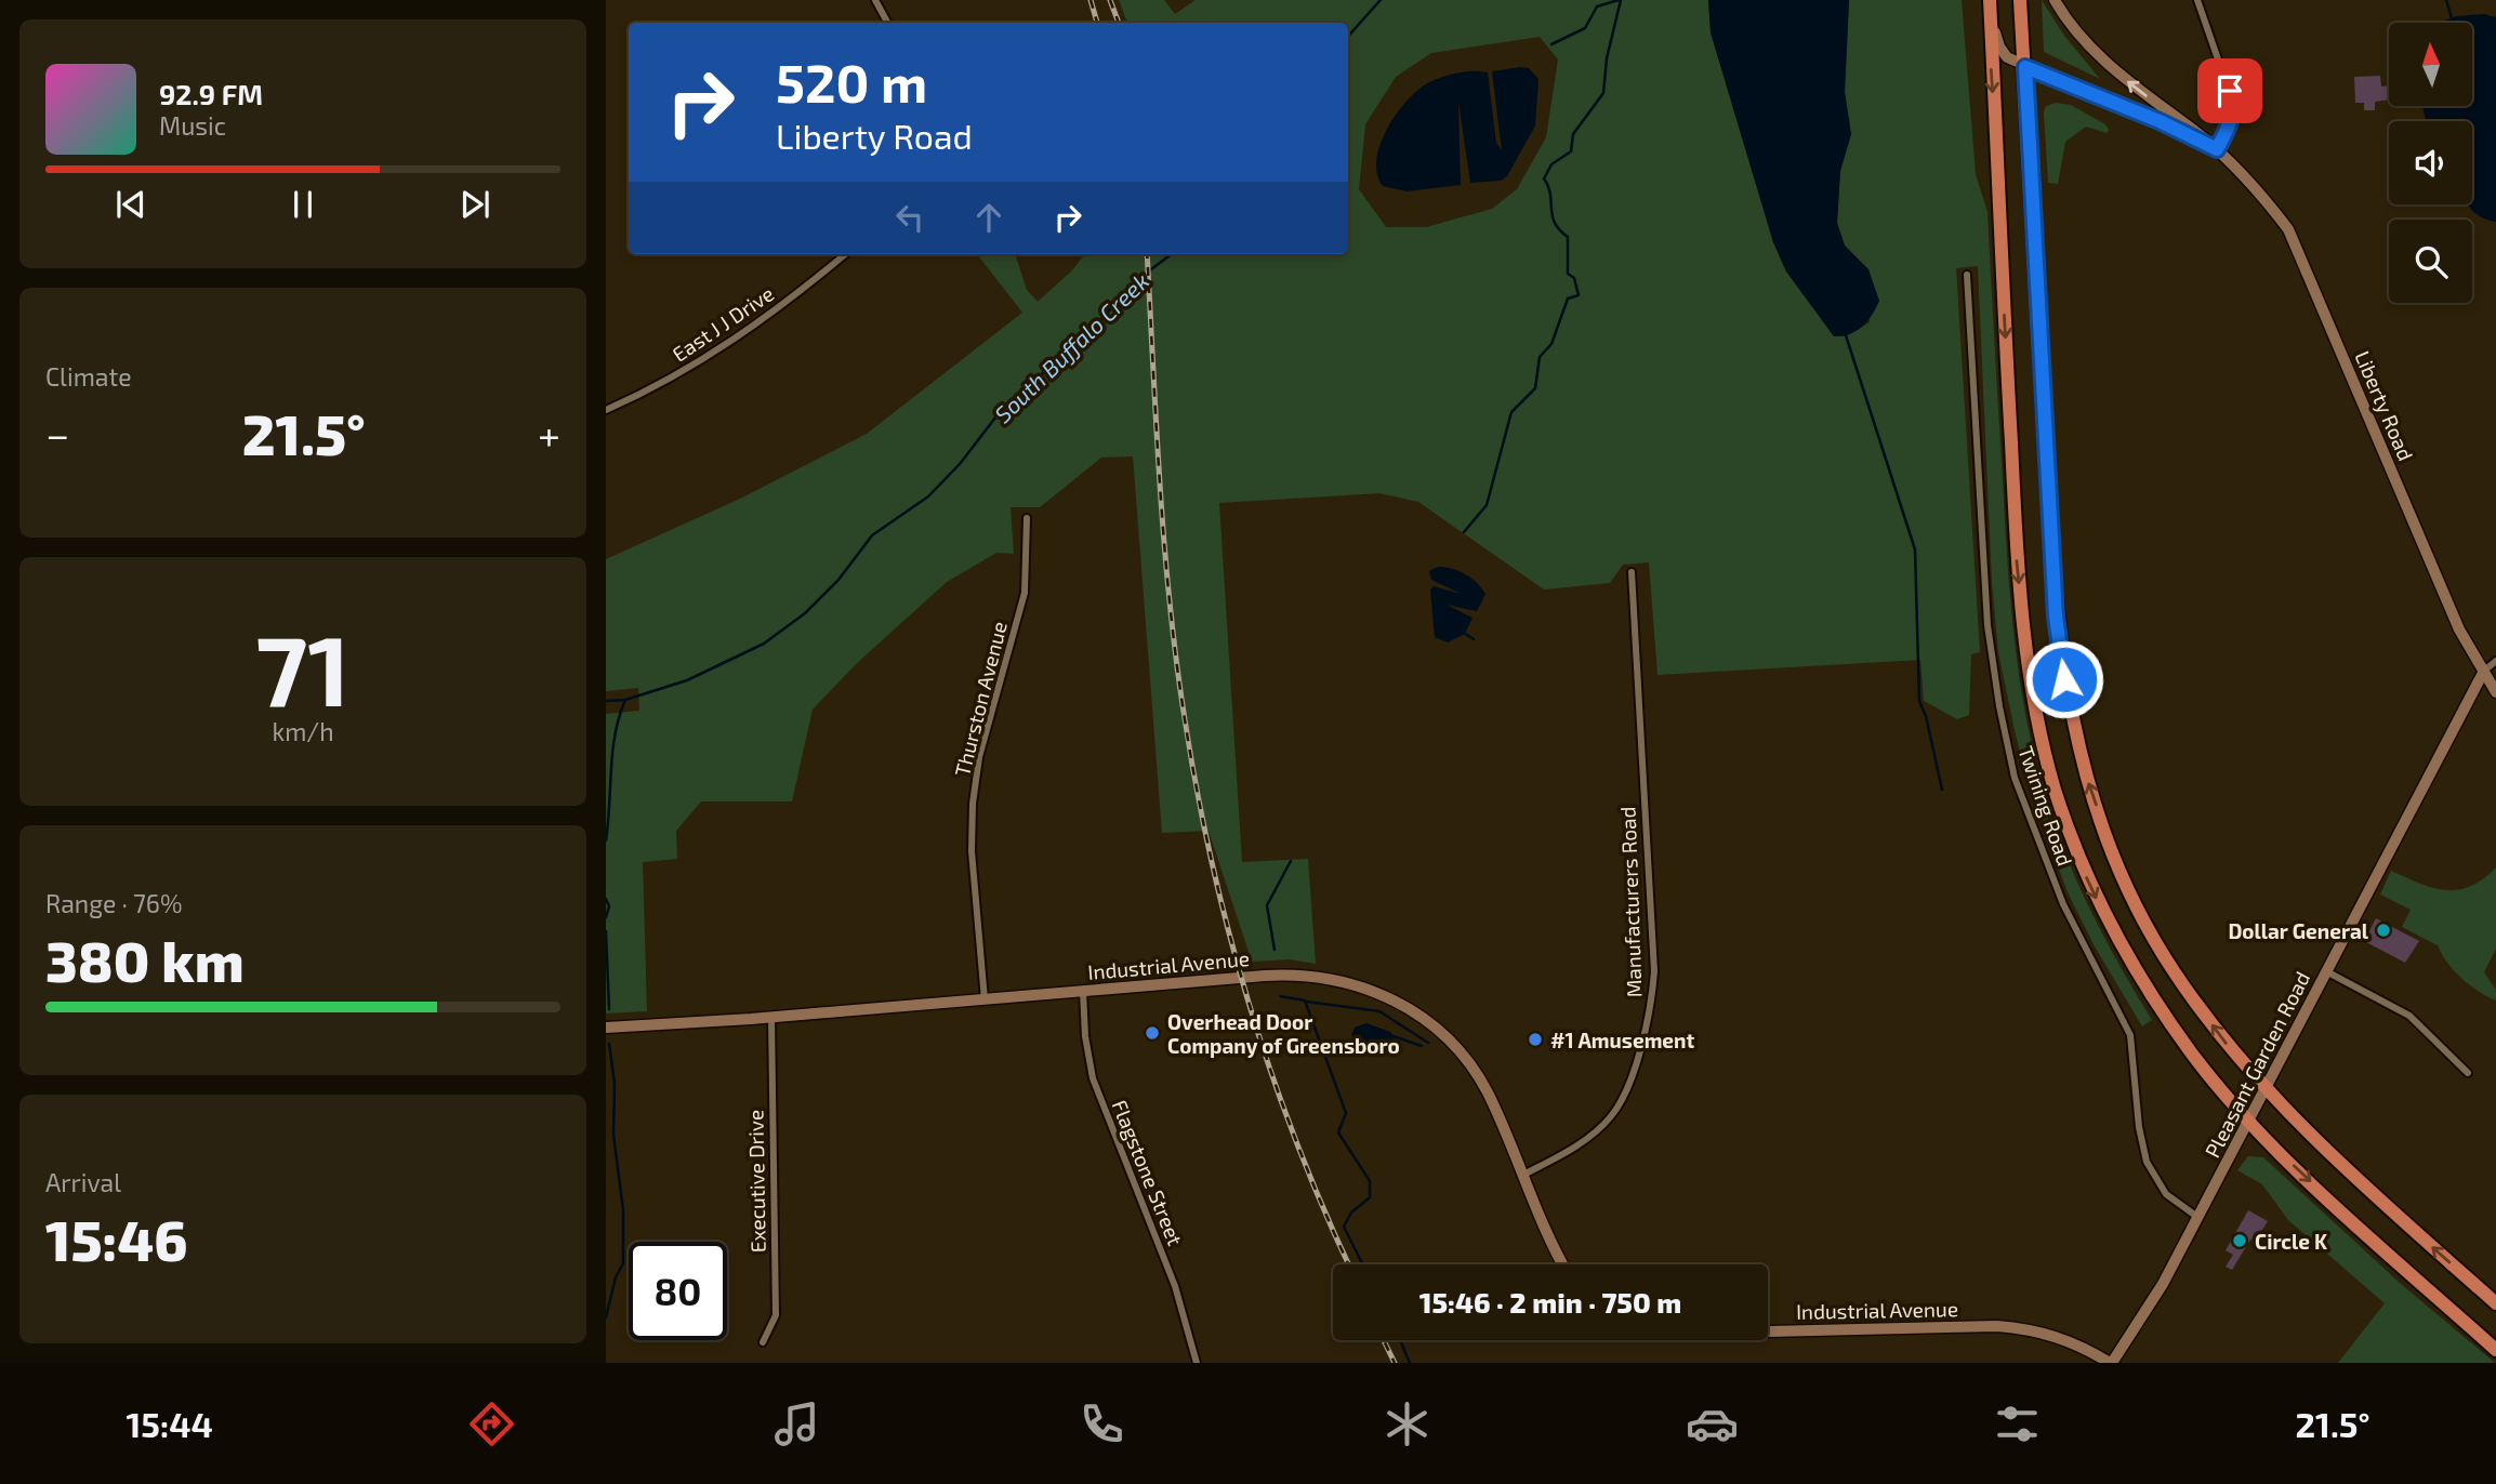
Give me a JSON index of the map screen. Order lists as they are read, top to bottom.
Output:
{
  "streets": {
    "main road": ["Liberty Road", "Industrial Avenue", "Pleasant Garden Road"],
    "street": [
      "East J J Drive",
      "Thurston Avenue",
      "Twining Road",
      "Manufacturers Road",
      "Flagstone Street",
      "Executive Drive"
    ]
  },
  "crossings": [
    ["Liberty Road", "Pleasant Garden Road"],
    ["Thurston Avenue", "Industrial Avenue"],
    ["Twining Road", "Pleasant Garden Road"],
    ["Manufacturers Road", "Industrial Avenue"],
    ["Industrial Avenue", "Pleasant Garden Road"],
    ["Industrial Avenue", "Flagstone Street"],
    ["Industrial Avenue", "Executive Drive"]
  ],
  "water": ["South Buffalo Creek"],
  "places": [
    "Dollar General",
    "Overhead Door Company of Greensboro",
    "#1 Amusement",
    "Circle K"
  ],
  "north": "top",
  "page": {
    "turn": ["520 m", "Liberty Road"],
    "song": ["92.9 FM", "Music"],
    "tile": [
      "Climate",
      ["71", "km/h"],
      ["Range · 76%", "380 km"],
      ["Arrival", "15:46"]
    ],
    "heat": ["−", "21.5°", "+"],
    "limit": "80",
    "trip": "15:46 · 2 min · 750 m",
    "tabs": ["15:44", "21.5°"]
  }
}
